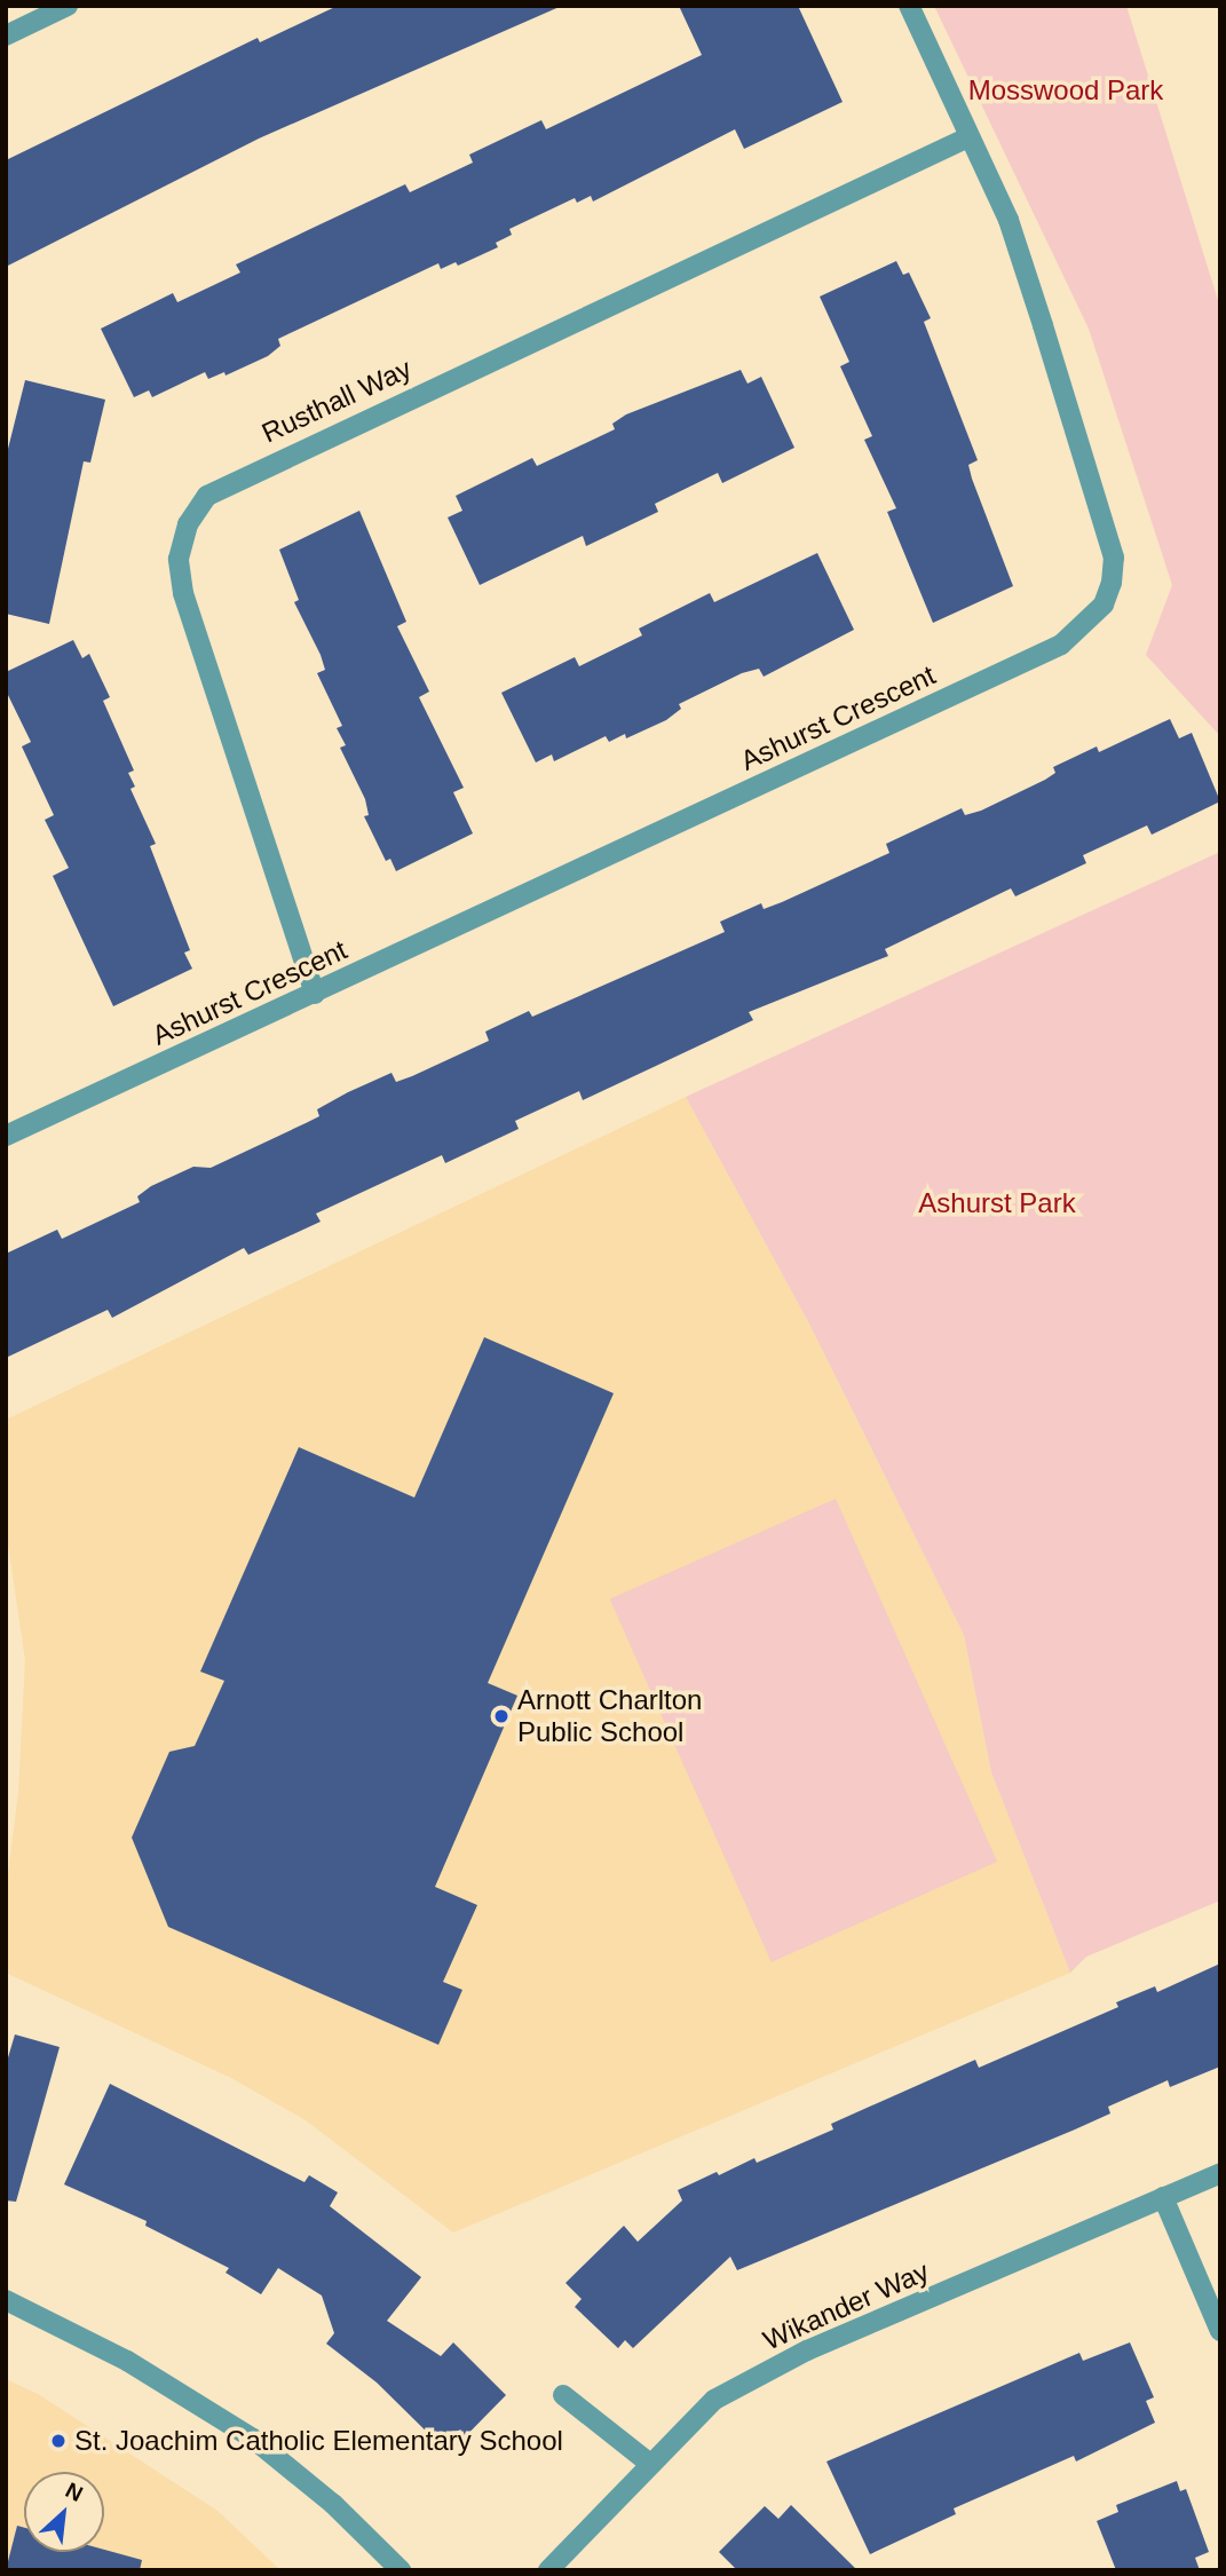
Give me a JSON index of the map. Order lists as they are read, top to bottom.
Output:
{
  "streets": {
    "street": ["Rusthall Way", "Ashurst Crescent", "Wikander Way"]
  },
  "crossings": [
    ["Rusthall Way", "Ashurst Crescent"]
  ],
  "parks": ["Mosswood Park", "Ashurst Park"],
  "places": ["Arnott Charlton Public School", "St. Joachim Catholic Elementary School"],
  "north": "top right"
}
